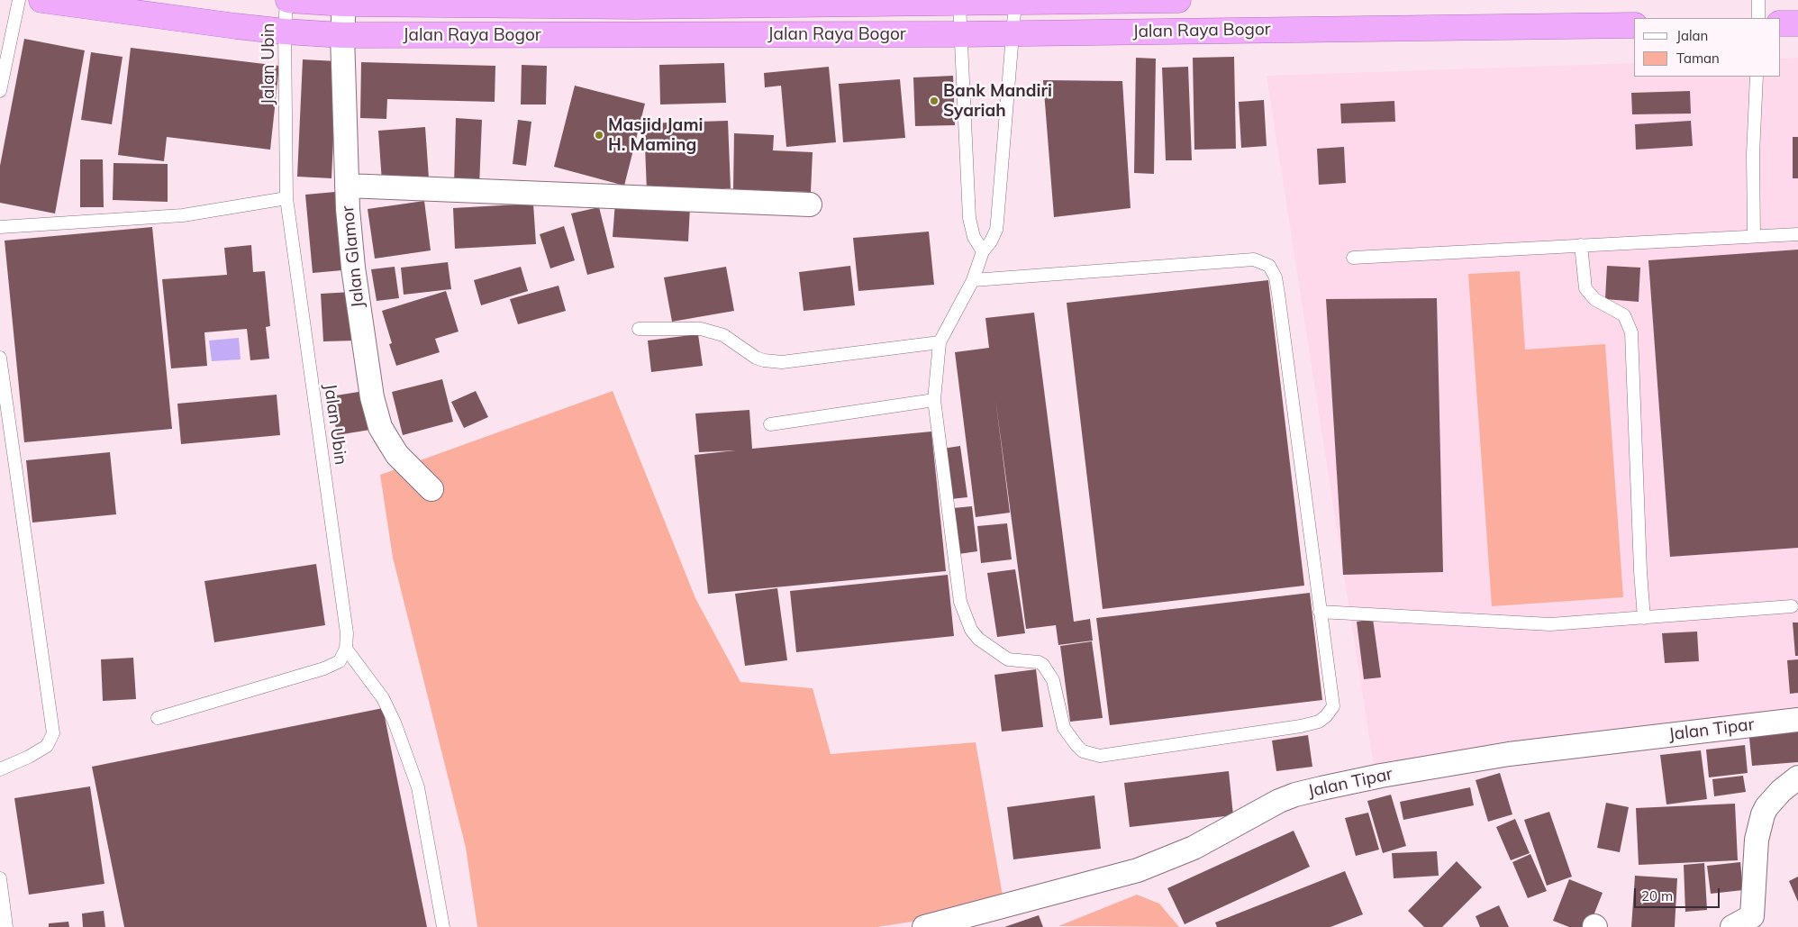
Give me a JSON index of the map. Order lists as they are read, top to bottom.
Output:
{
  "streets": {
    "highway": ["Jalan Raya Bogor"],
    "street": ["Jalan Glamor", "Jalan Tipar"],
    "lane": ["Jalan Ubin"]
  },
  "crossings": [
    ["Jalan Raya Bogor", "Jalan Ubin"],
    ["Jalan Raya Bogor", "Jalan Glamor"]
  ],
  "places": ["Bank Mandiri Syariah", "Masjid Jami H. Maming"],
  "legend": ["Jalan", "Taman"],
  "scale_bar": "20 m"
}
